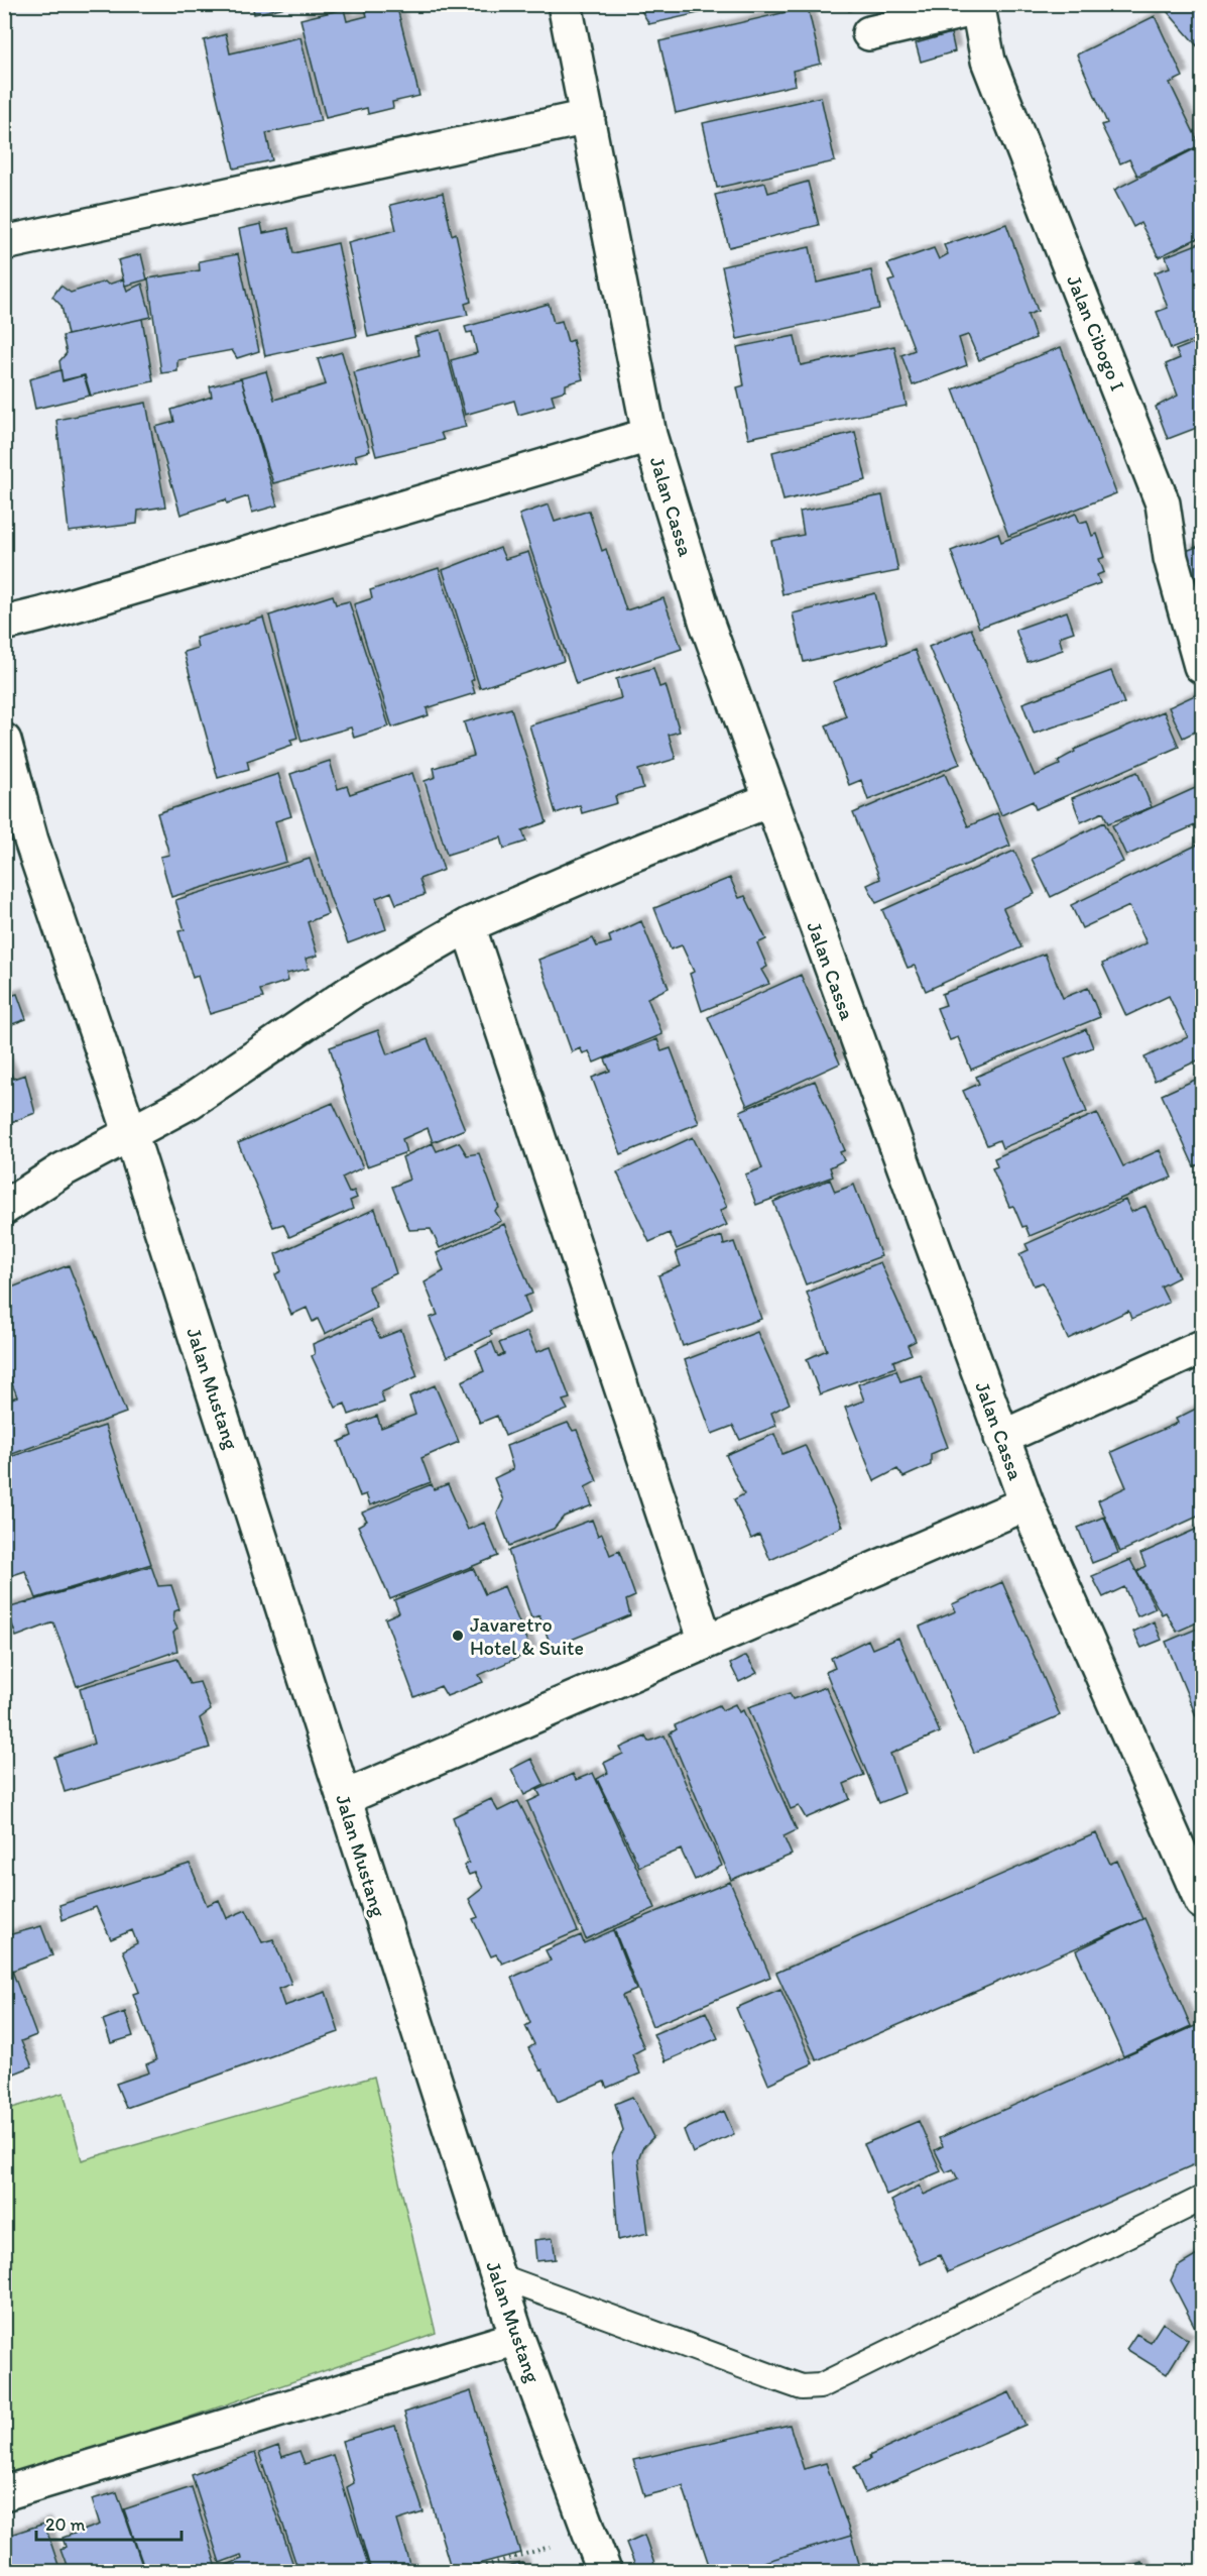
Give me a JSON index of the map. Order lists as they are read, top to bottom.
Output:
{
  "streets": {
    "street": ["Jalan Cibogo I", "Jalan Cassa", "Jalan Mustang"]
  },
  "places": ["Javaretro Hotel & Suite"],
  "scale_bar": "20 m"
}
